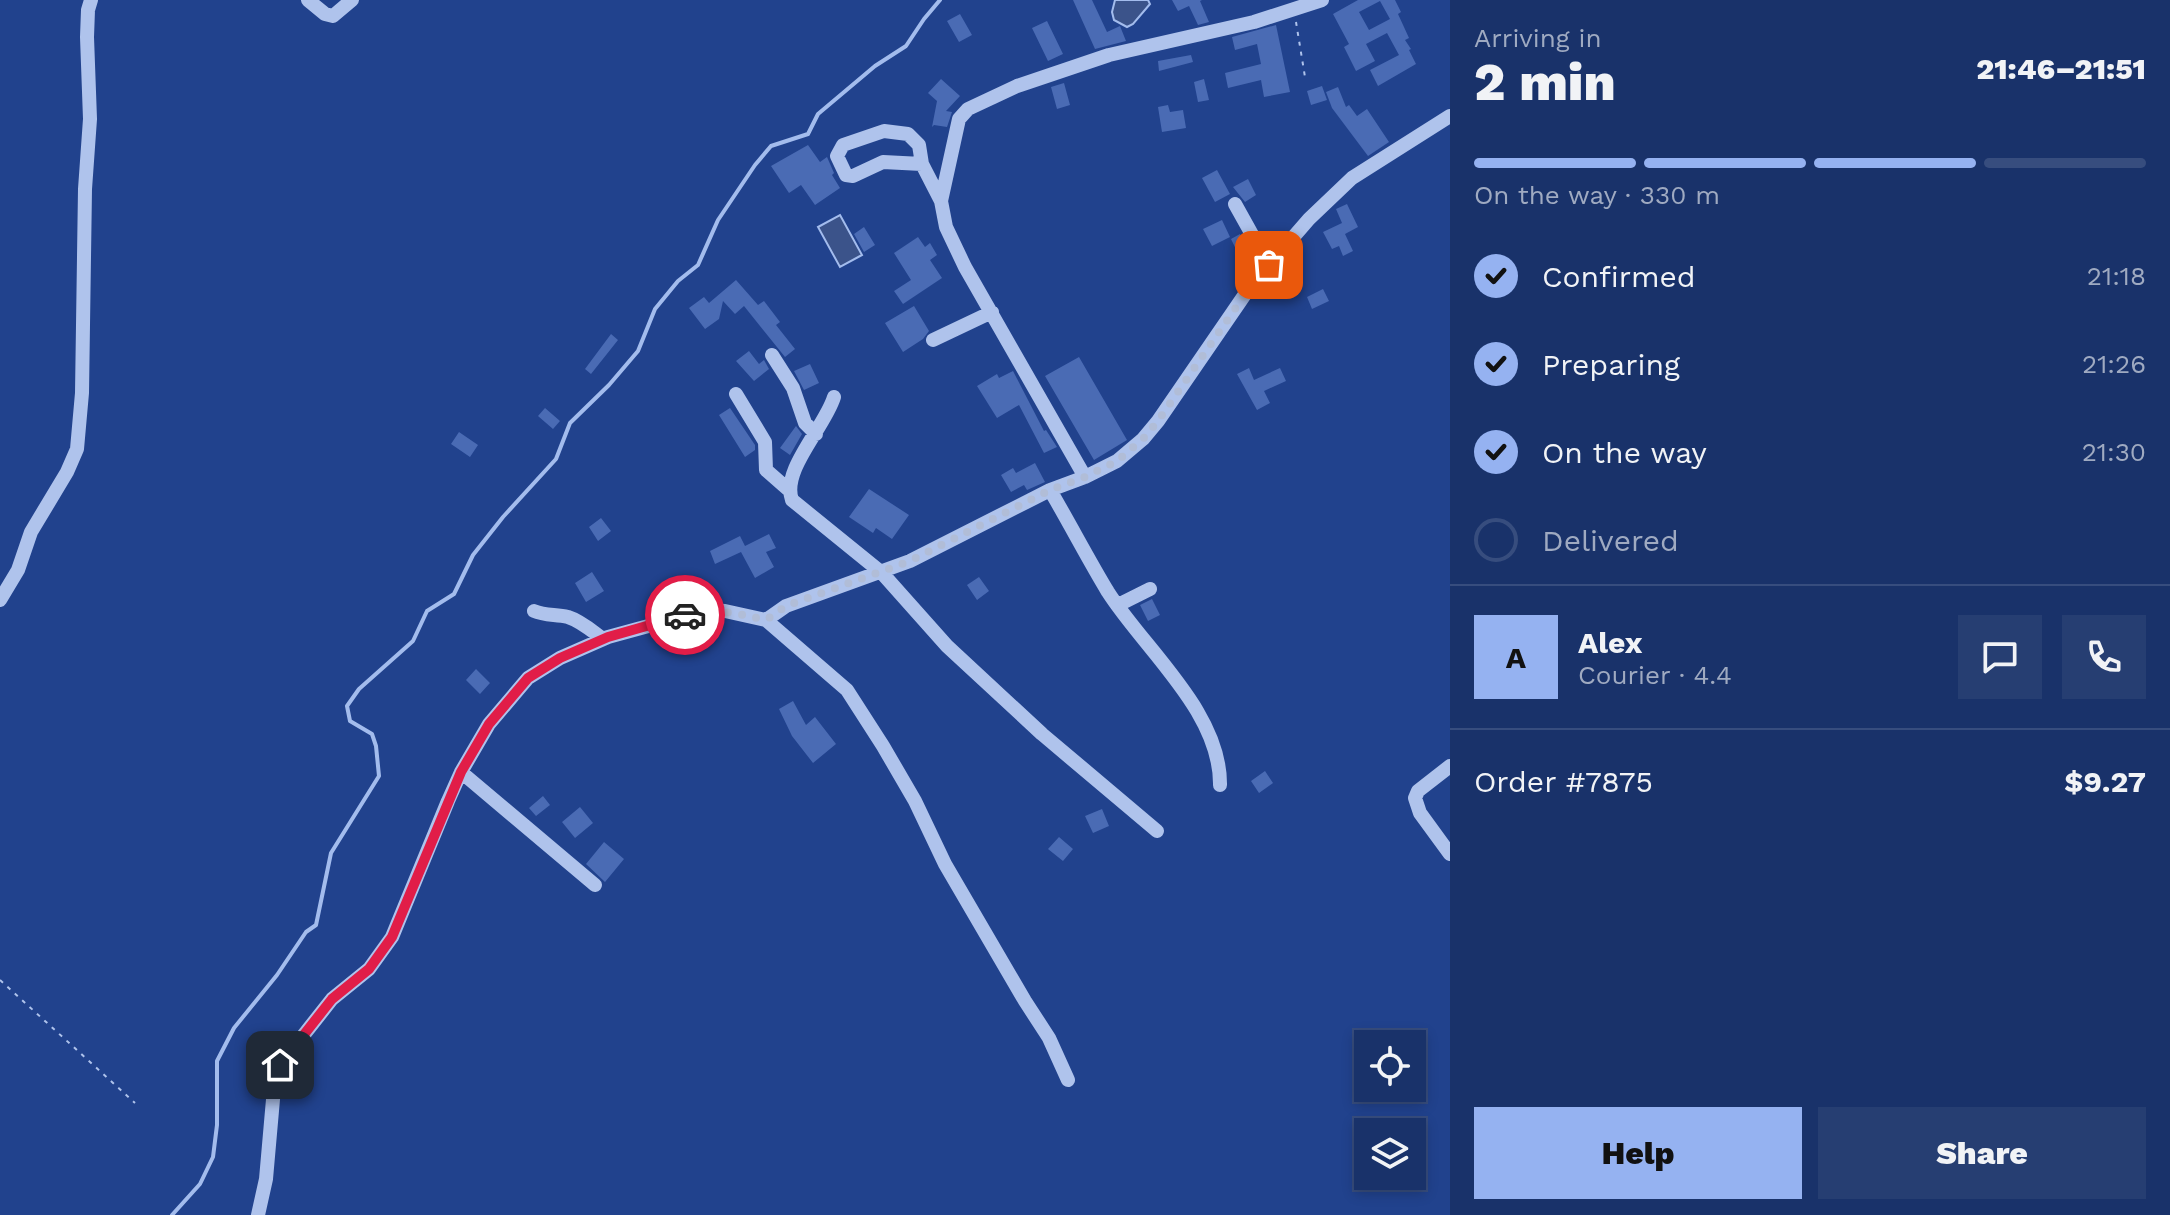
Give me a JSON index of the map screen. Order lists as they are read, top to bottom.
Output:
{
  "page": {
    "heading": ["2 min", "Arriving in", "21:46–21:51"],
    "panel": [
      "Alex",
      "Courier · 4.4",
      "Order #7875",
      "$9.27"
    ],
    "bar": "On the way · 330 m",
    "list": [
      ["Confirmed", "21:18"],
      ["Preparing", "21:26"],
      ["On the way", "21:30"],
      "Delivered"
    ],
    "round": "A",
    "buttons": ["Help", "Share"]
  }
}
